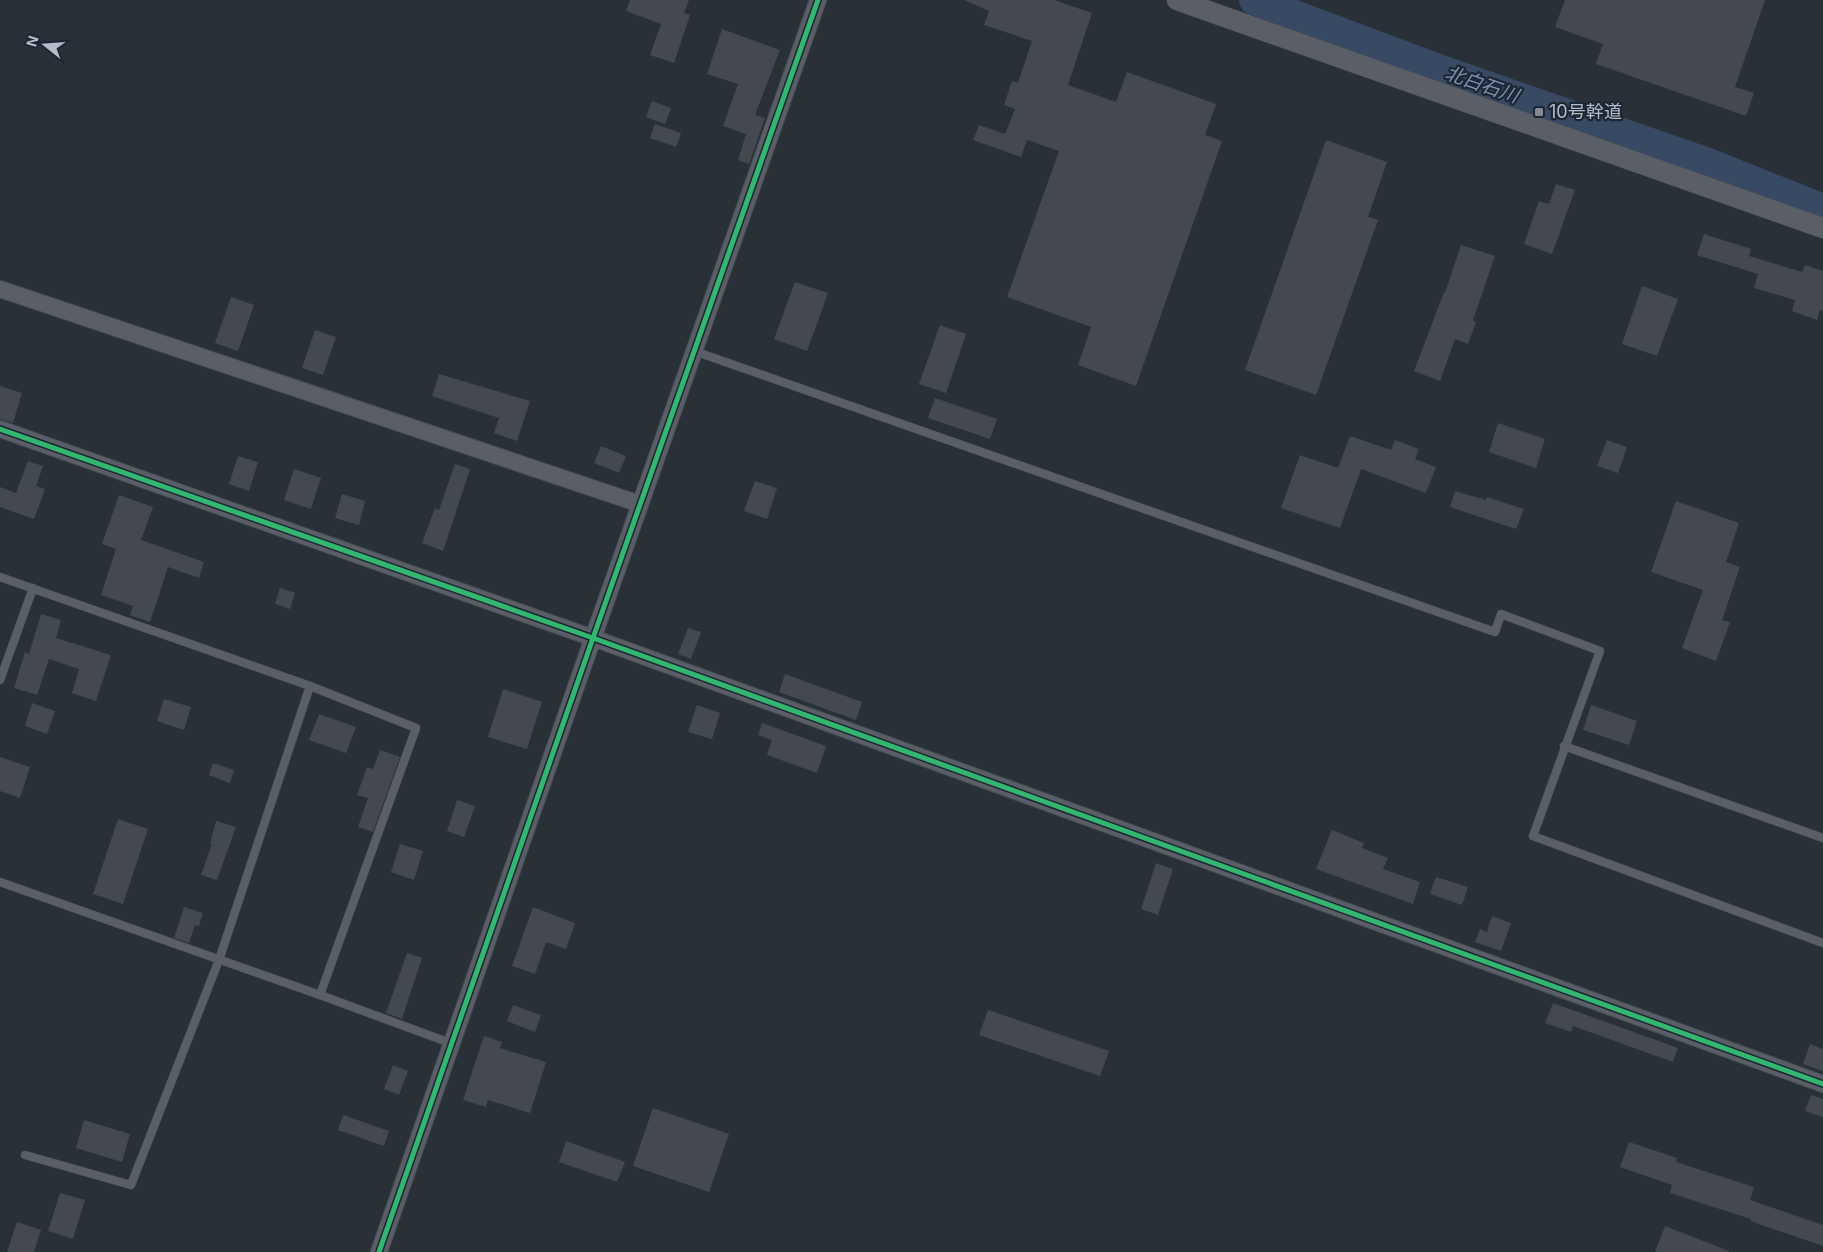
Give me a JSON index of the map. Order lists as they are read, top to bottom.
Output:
{
  "water": ["北白石川"],
  "places": {
    "transit": ["10号幹道"]
  },
  "north": "left"
}
